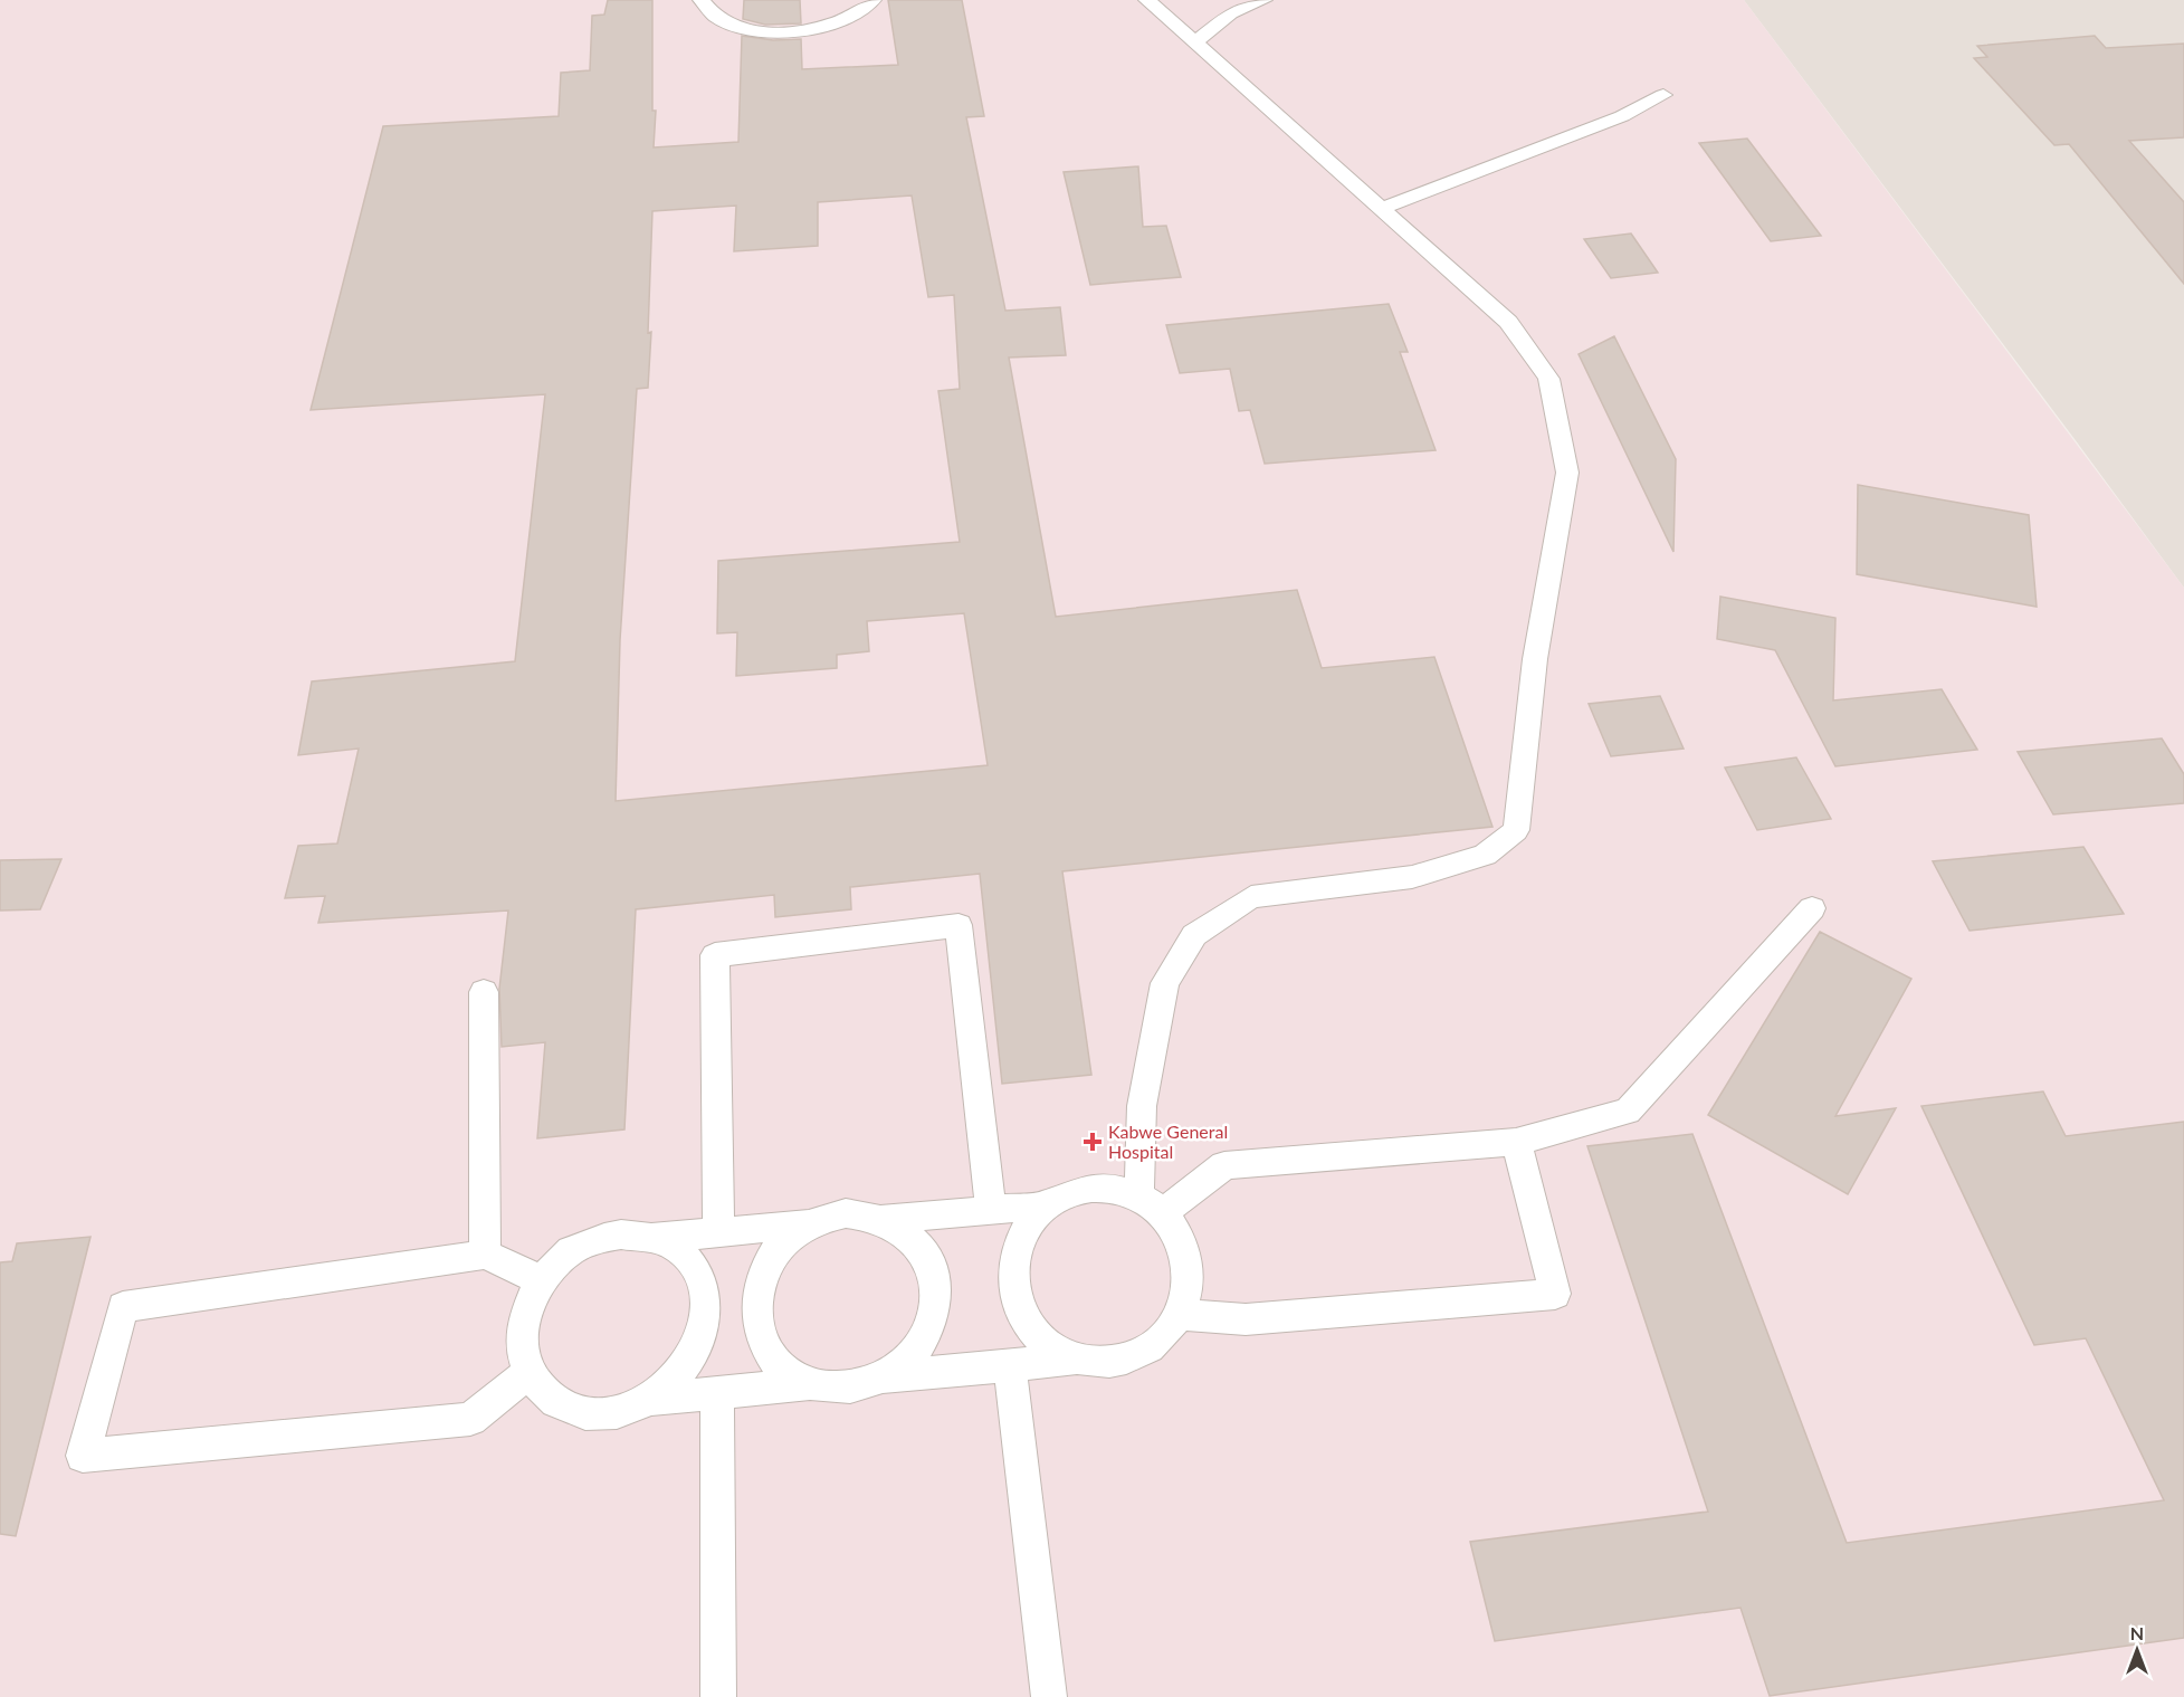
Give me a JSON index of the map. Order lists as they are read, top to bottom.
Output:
{
  "places": {
    "health": ["Kabwe General Hospital"]
  },
  "north": "top"
}
